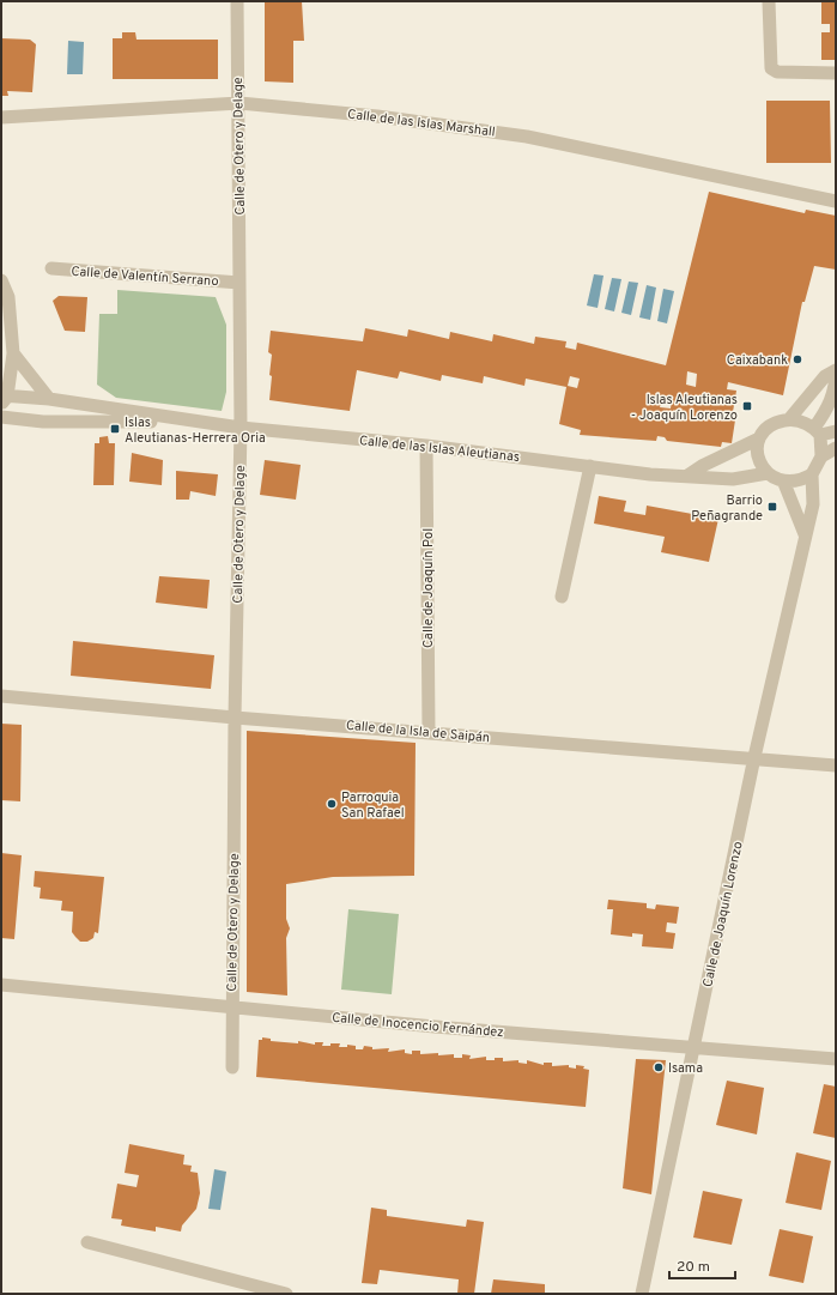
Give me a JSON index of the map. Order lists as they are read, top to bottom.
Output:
{
  "streets": {
    "street": [
      "Calle de las Islas Marshall",
      "Calle de Otero y Delage",
      "Calle de Valentín Serrano",
      "Calle de las Islas Aleutianas",
      "Calle de Joaquín Pol",
      "Calle de la Isla de Saipán",
      "Calle de Joaquín Lorenzo",
      "Calle de Inocencio Fernández"
    ]
  },
  "crossings": [
    ["Calle de las Islas Marshall", "Calle de Otero y Delage"],
    ["Calle de Otero y Delage", "Calle de Valentín Serrano"],
    ["Calle de Otero y Delage", "Calle de las Islas Aleutianas"],
    ["Calle de Otero y Delage", "Calle de la Isla de Saipán"],
    ["Calle de Otero y Delage", "Calle de Inocencio Fernández"],
    ["Calle de las Islas Aleutianas", "Calle de Joaquín Pol"],
    ["Calle de las Islas Aleutianas", "Calle de Joaquín Lorenzo"],
    ["Calle de Joaquín Pol", "Calle de la Isla de Saipán"],
    ["Calle de la Isla de Saipán", "Calle de Joaquín Lorenzo"],
    ["Calle de Joaquín Lorenzo", "Calle de Inocencio Fernández"]
  ],
  "places": {
    "other": ["Caixabank", "Parroquia San Rafael", "Isama"],
    "transit": ["Islas Aleutianas - Joaquín Lorenzo", "Islas Aleutianas-Herrera Oria", "Barrio Peñagrande"]
  },
  "scale_bar": "20 m"
}
